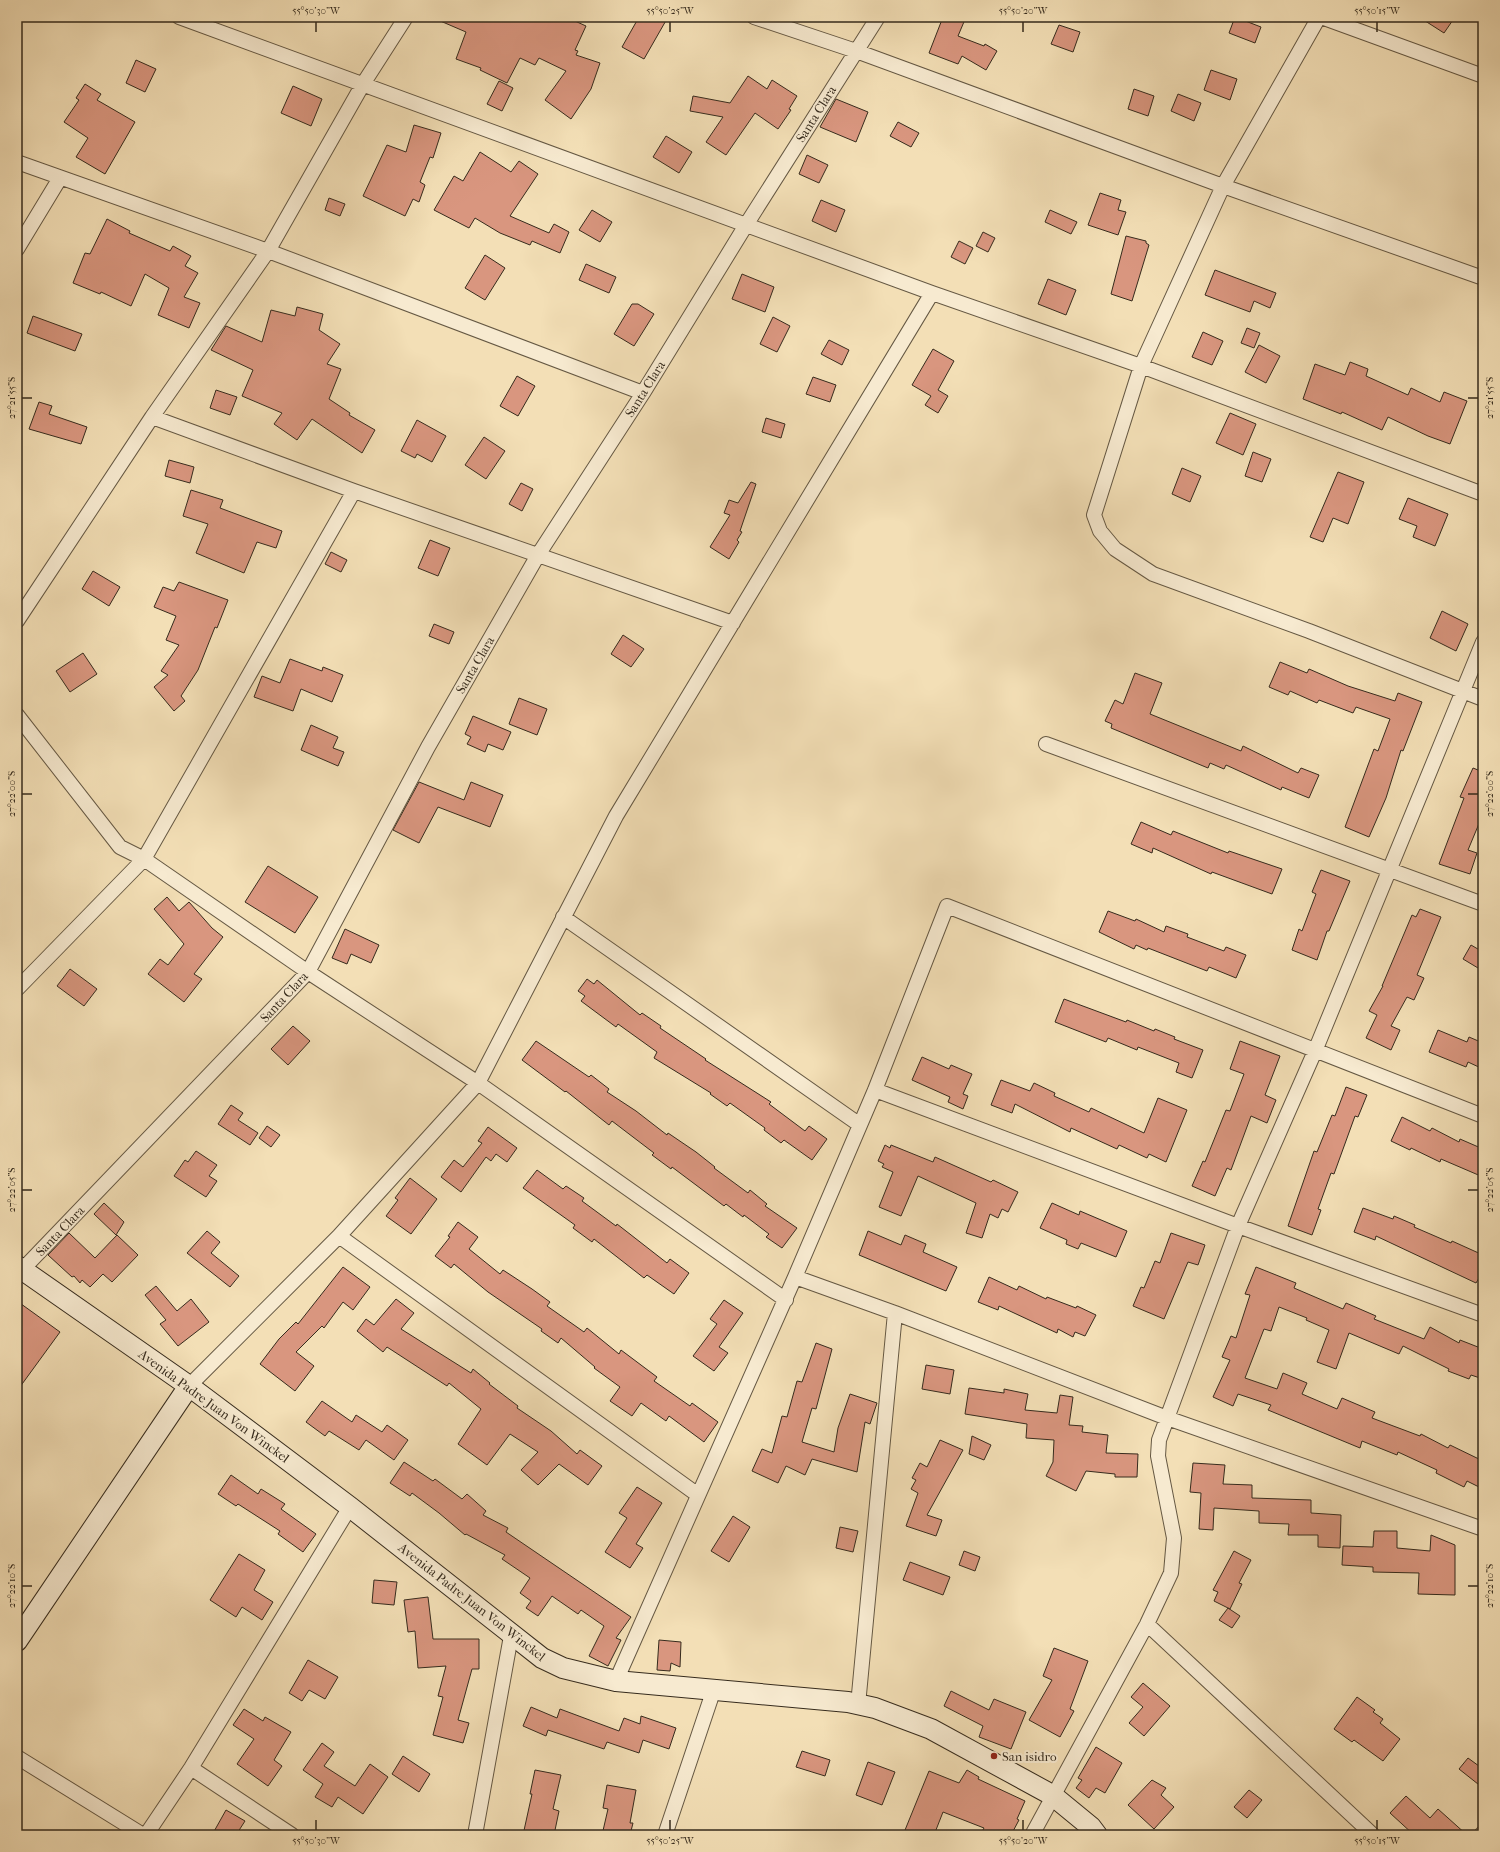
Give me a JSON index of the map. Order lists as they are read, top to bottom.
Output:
{
  "streets": {
    "main road": ["Avenida Padre Juan Von Winckel"],
    "street": ["Santa Clara"]
  },
  "crossings": [
    ["Santa Clara", "Avenida Padre Juan Von Winckel"]
  ],
  "places": ["San isidro"],
  "coordinates": [
    "55°50'30\"W",
    "55°50'25\"W",
    "55°50'20\"W",
    "55°50'15\"W",
    "27°21'55\"S",
    "27°22'00\"S",
    "27°22'05\"S",
    "27°22'10\"S"
  ]
}
